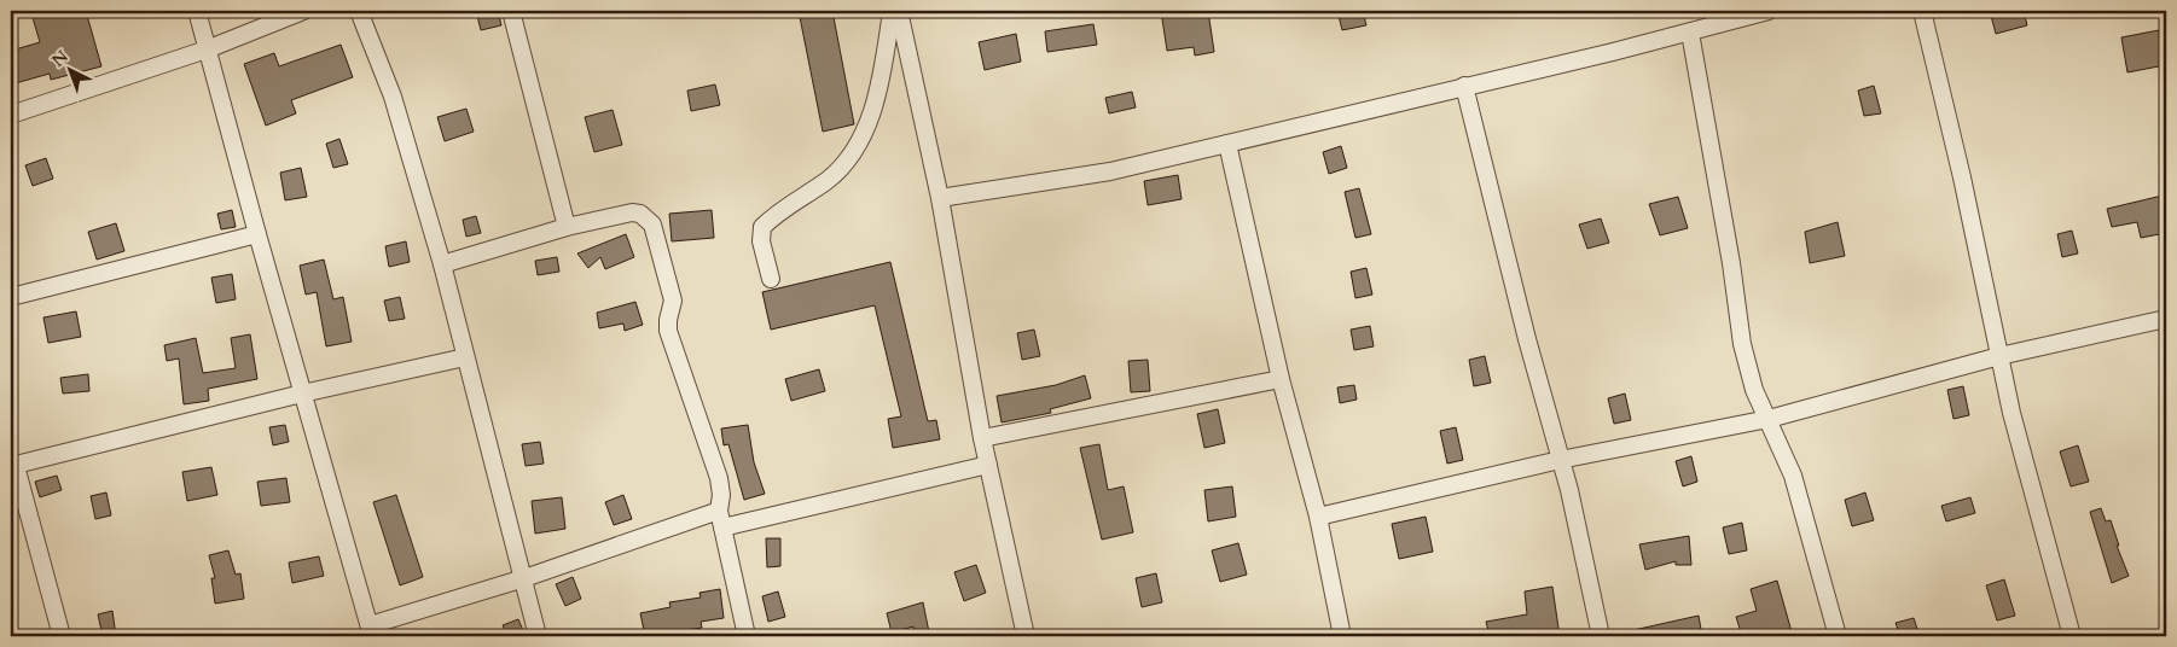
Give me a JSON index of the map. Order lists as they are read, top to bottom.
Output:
{
  "north": "top left"
}
